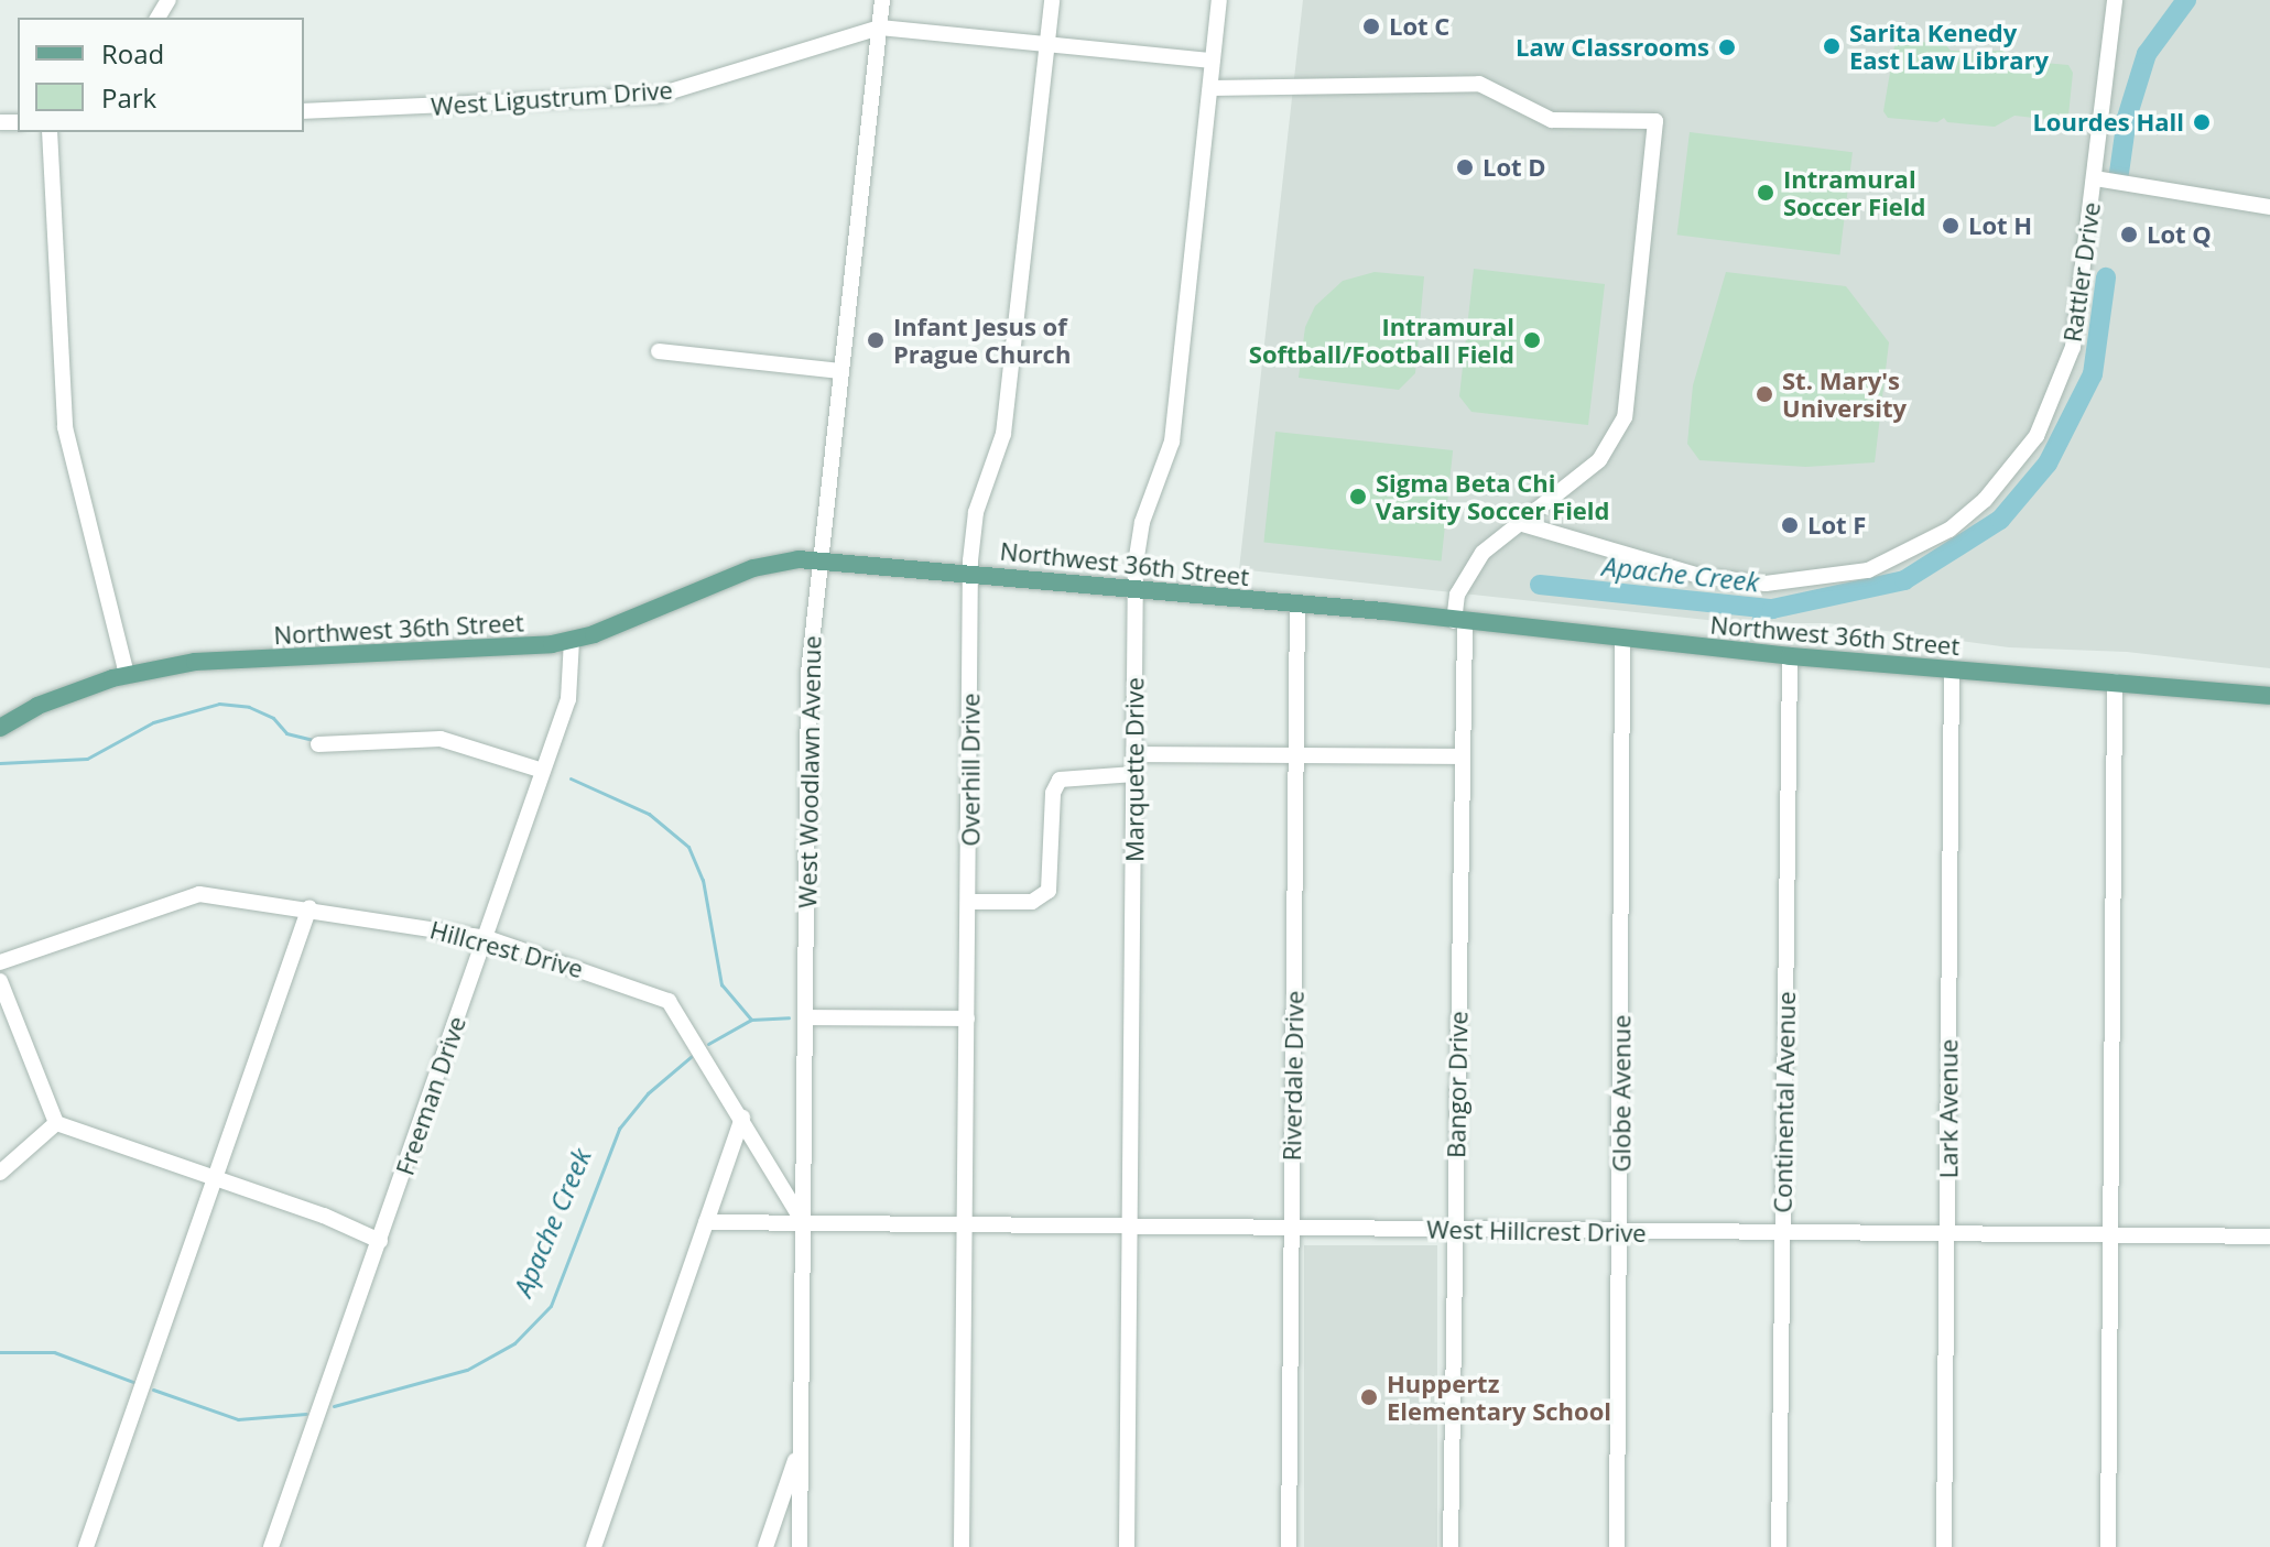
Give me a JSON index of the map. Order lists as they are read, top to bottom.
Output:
{
  "streets": {
    "main road": ["Northwest 36th Street"],
    "street": [
      "West Ligustrum Drive",
      "Rattler Drive",
      "Overhill Drive",
      "Marquette Drive",
      "West Woodlawn Avenue",
      "Hillcrest Drive",
      "Riverdale Drive",
      "Bangor Drive",
      "Globe Avenue",
      "Freeman Drive",
      "Continental Avenue",
      "Lark Avenue",
      "West Hillcrest Drive"
    ]
  },
  "crossings": [
    ["West Ligustrum Drive", "Overhill Drive"],
    ["West Ligustrum Drive", "Marquette Drive"],
    ["West Ligustrum Drive", "West Woodlawn Avenue"],
    ["Rattler Drive", "Bangor Drive"],
    ["Northwest 36th Street", "Overhill Drive"],
    ["Northwest 36th Street", "Marquette Drive"],
    ["Northwest 36th Street", "West Woodlawn Avenue"],
    ["Northwest 36th Street", "Riverdale Drive"],
    ["Northwest 36th Street", "Bangor Drive"],
    ["Northwest 36th Street", "Globe Avenue"],
    ["Northwest 36th Street", "Freeman Drive"],
    ["Northwest 36th Street", "Continental Avenue"],
    ["Northwest 36th Street", "Lark Avenue"],
    ["Overhill Drive", "West Hillcrest Drive"],
    ["Marquette Drive", "Bangor Drive"],
    ["Marquette Drive", "West Hillcrest Drive"],
    ["West Woodlawn Avenue", "Hillcrest Drive"],
    ["West Woodlawn Avenue", "West Hillcrest Drive"],
    ["Hillcrest Drive", "Freeman Drive"],
    ["Hillcrest Drive", "West Hillcrest Drive"],
    ["Riverdale Drive", "West Hillcrest Drive"],
    ["Bangor Drive", "West Hillcrest Drive"],
    ["Globe Avenue", "West Hillcrest Drive"],
    ["Continental Avenue", "West Hillcrest Drive"],
    ["Lark Avenue", "West Hillcrest Drive"]
  ],
  "water": ["Apache Creek"],
  "places": [
    "Lot C",
    "Sarita Kenedy East Law Library",
    "Law Classrooms",
    "Lourdes Hall",
    "Lot D",
    "Intramural Soccer Field",
    "Lot H",
    "Lot Q",
    "Infant Jesus of Prague Church",
    "Intramural Softball/Football Field",
    "St. Mary's University",
    "Sigma Beta Chi Varsity Soccer Field",
    "Lot F",
    "Huppertz Elementary School"
  ],
  "legend": ["Road", "Park"]
}
